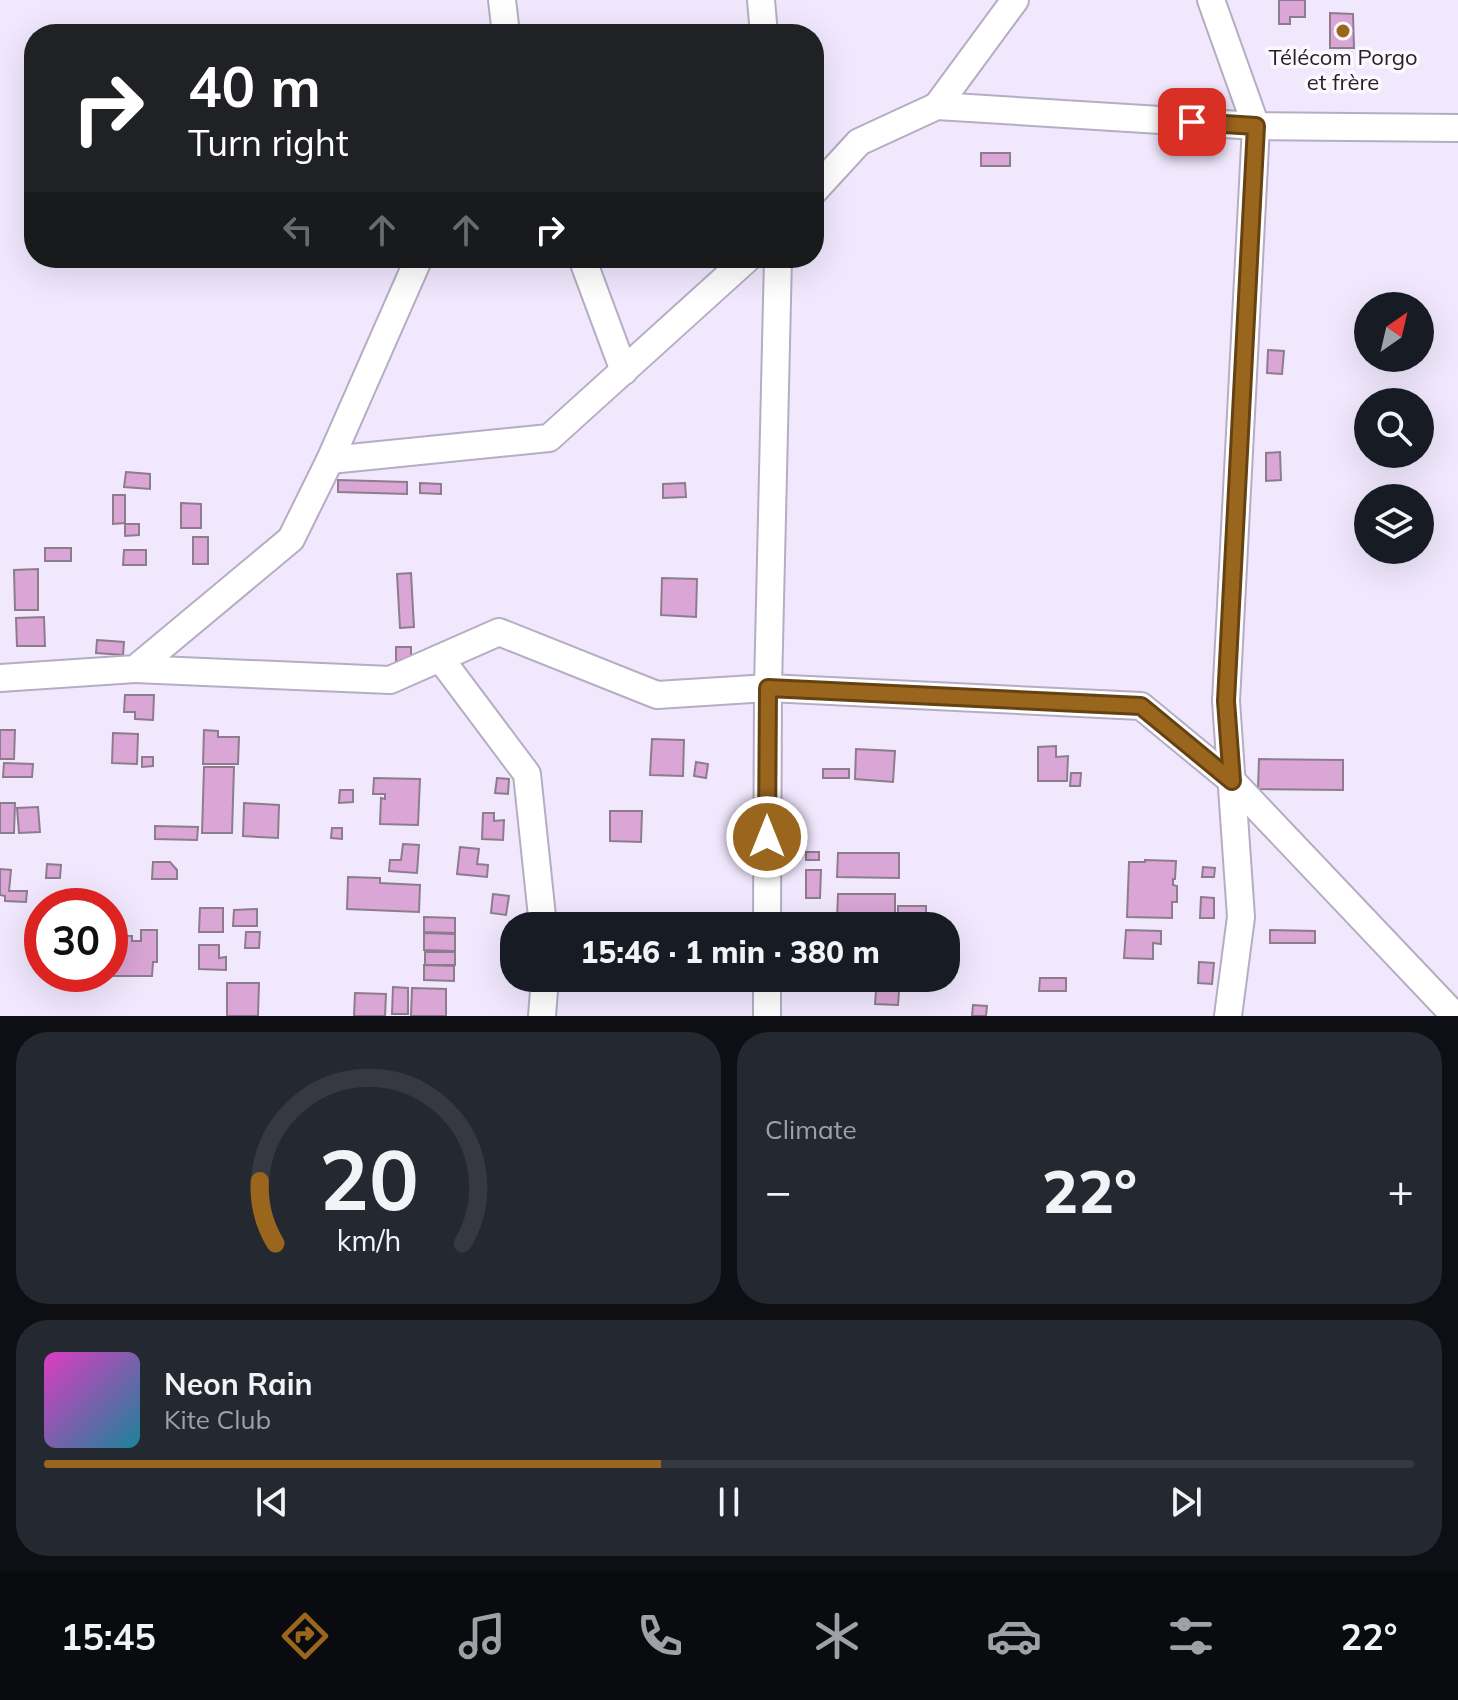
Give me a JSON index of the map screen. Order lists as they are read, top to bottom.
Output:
{
  "places": ["Télécom Porgo et frère"],
  "north": "top right",
  "page": {
    "turn": ["40 m", "Turn right"],
    "limit": "30",
    "trip": "15:46 · 1 min · 380 m",
    "tile": "Climate",
    "heat": ["−", "22°", "+"],
    "song": ["Neon Rain", "Kite Club"],
    "tabs": ["15:45", "22°"],
    "gauge": ["20", "km/h"]
  }
}
